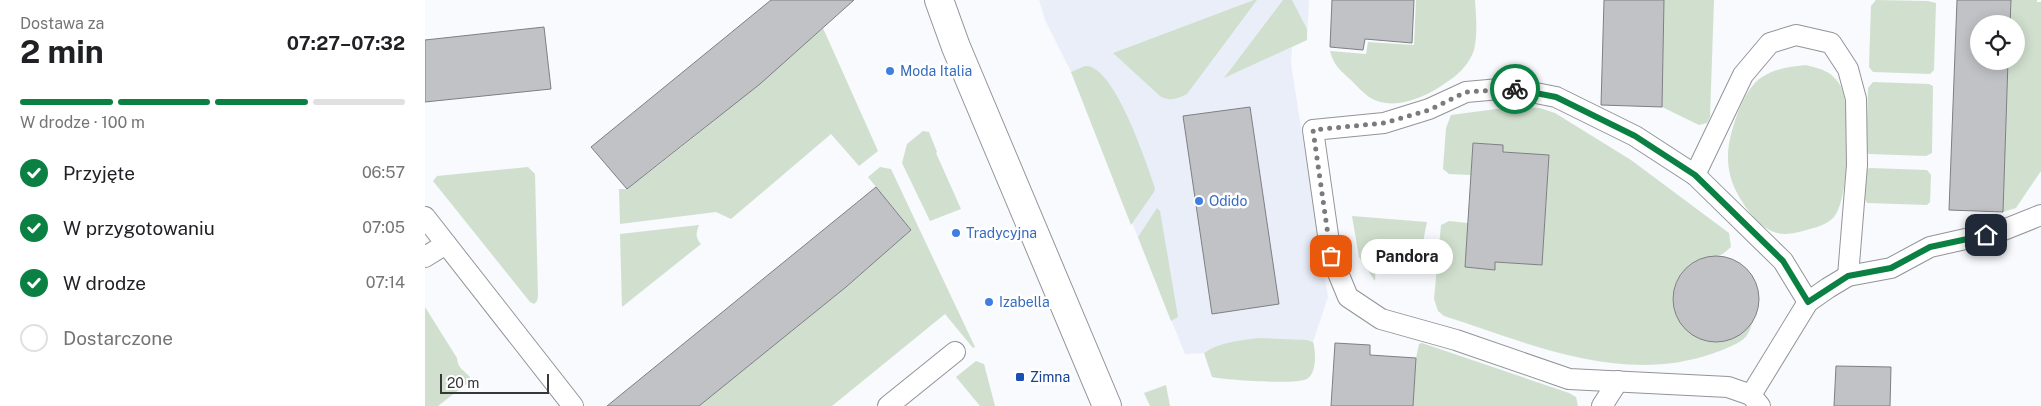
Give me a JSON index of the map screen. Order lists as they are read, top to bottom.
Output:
{
  "places": {
    "other": [
      "Moda Italia",
      "Odido",
      "Tradycyjna",
      "Pandora",
      "Izabella"
    ],
    "transit": ["Zimna"]
  },
  "scale_bar": "20 m",
  "page": {
    "heading": ["2 min", "Dostawa za", "07:27–07:32"],
    "bar": "W drodze · 100 m",
    "list": [
      ["Przyjęte", "06:57"],
      ["W przygotowaniu", "07:05"],
      ["W drodze", "07:14"],
      "Dostarczone"
    ],
    "bubble": "Pandora",
    "scale": "20 m"
  }
}
